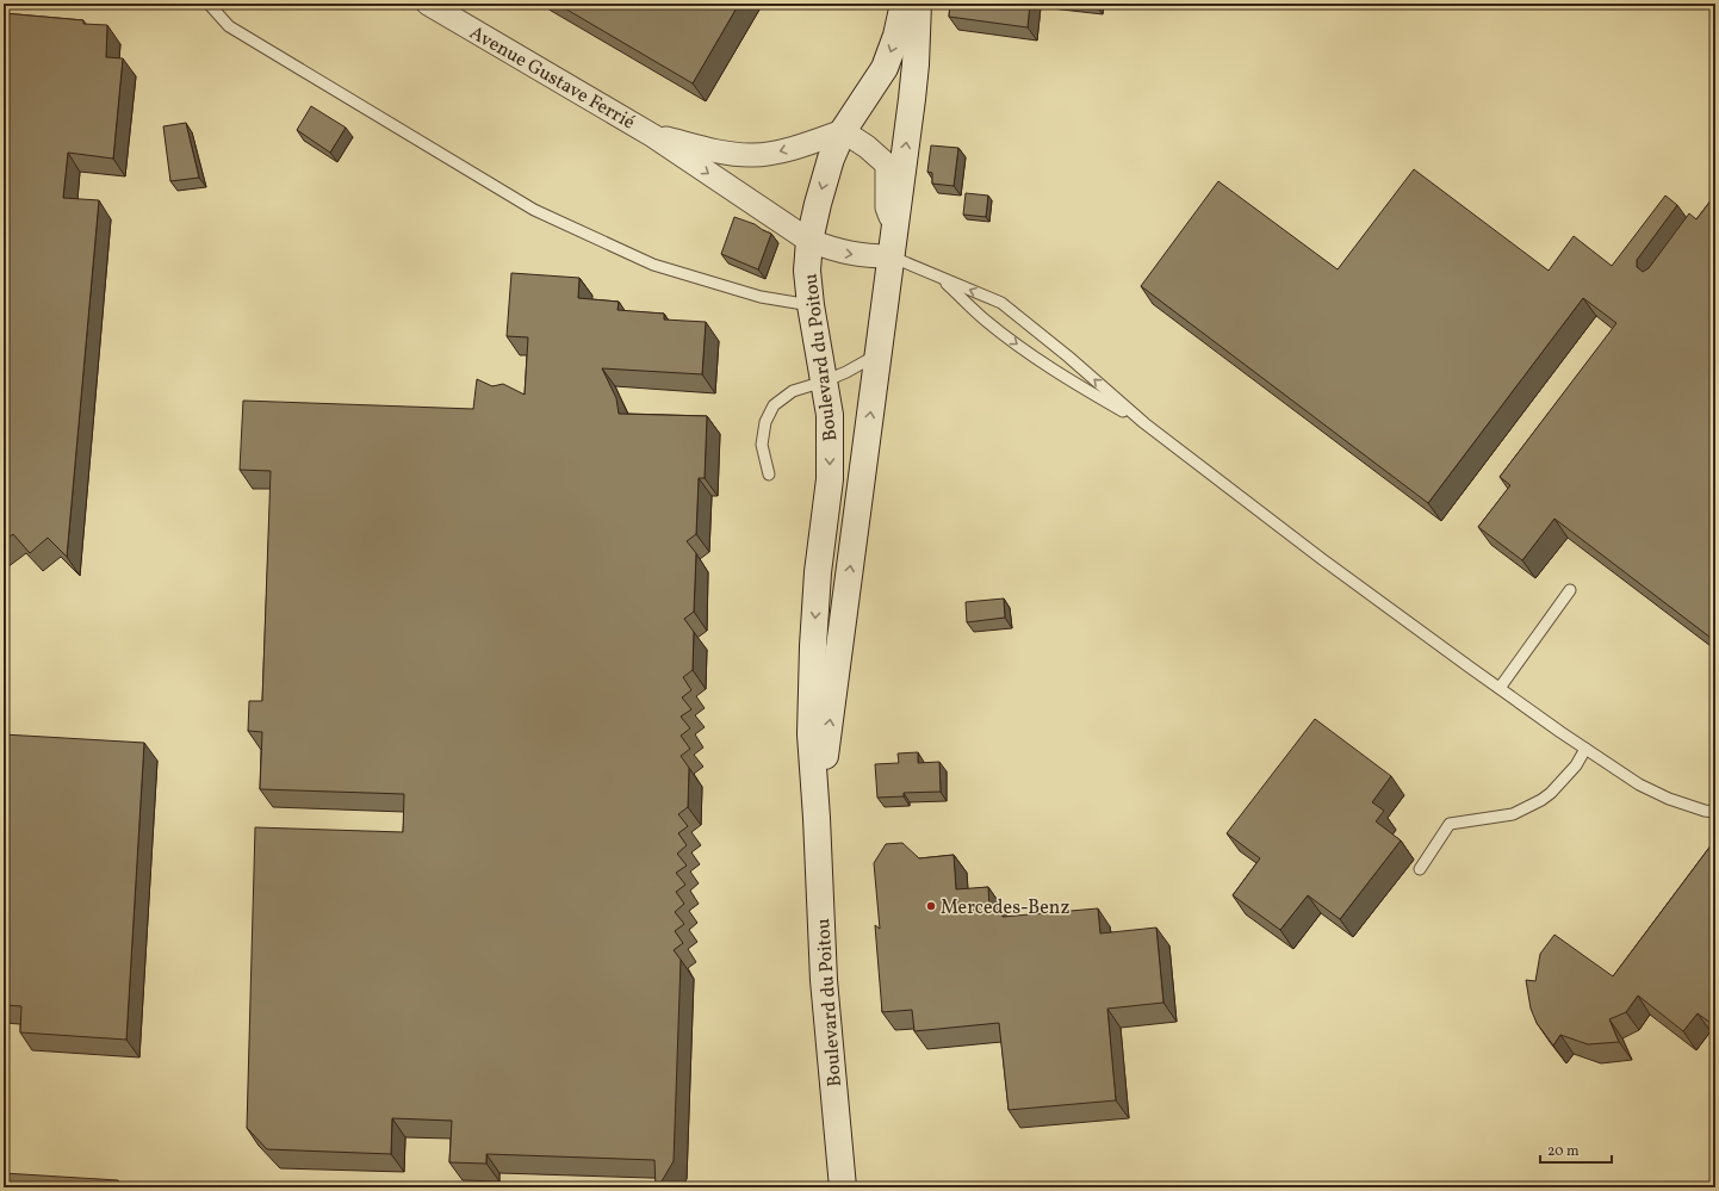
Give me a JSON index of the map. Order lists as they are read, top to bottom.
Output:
{
  "streets": {
    "main road": ["Boulevard du Poitou"],
    "street": ["Avenue Gustave Ferrié"]
  },
  "crossings": [
    ["Avenue Gustave Ferrié", "Boulevard du Poitou"]
  ],
  "places": ["Mercedes-Benz"],
  "scale_bar": "20 m"
}
